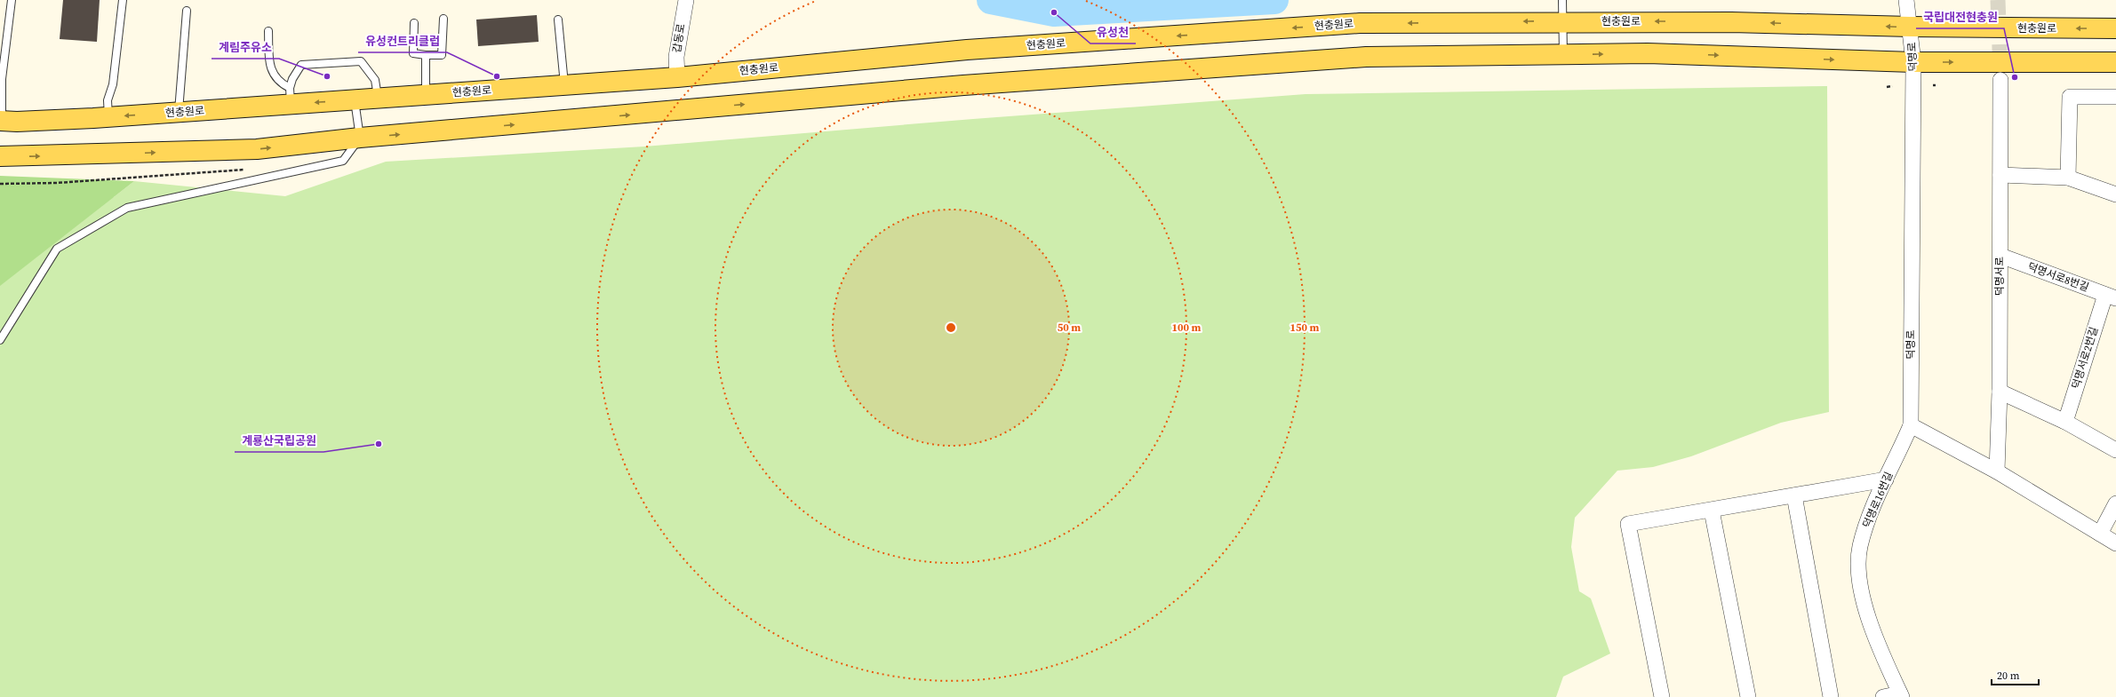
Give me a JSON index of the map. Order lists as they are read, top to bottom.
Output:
{
  "streets": {
    "main road": ["현충원로"],
    "street": [
      "갑동로",
      "덕명로",
      "덕명서로",
      "덕명서로8번길",
      "덕명서로2번길",
      "덕명로16번길"
    ]
  },
  "crossings": [
    ["현충원로", "갑동로"],
    ["현충원로", "덕명로"],
    ["덕명로", "덕명로16번길"],
    ["덕명서로", "덕명서로8번길"],
    ["덕명서로8번길", "덕명서로2번길"]
  ],
  "places": [
    "유성천",
    "계림주유소",
    "유성컨트리클럽",
    "국립대전현충원",
    "계룡산국립공원"
  ],
  "scale_bar": "20 m",
  "rings": ["50 m", "100 m", "150 m"]
}
